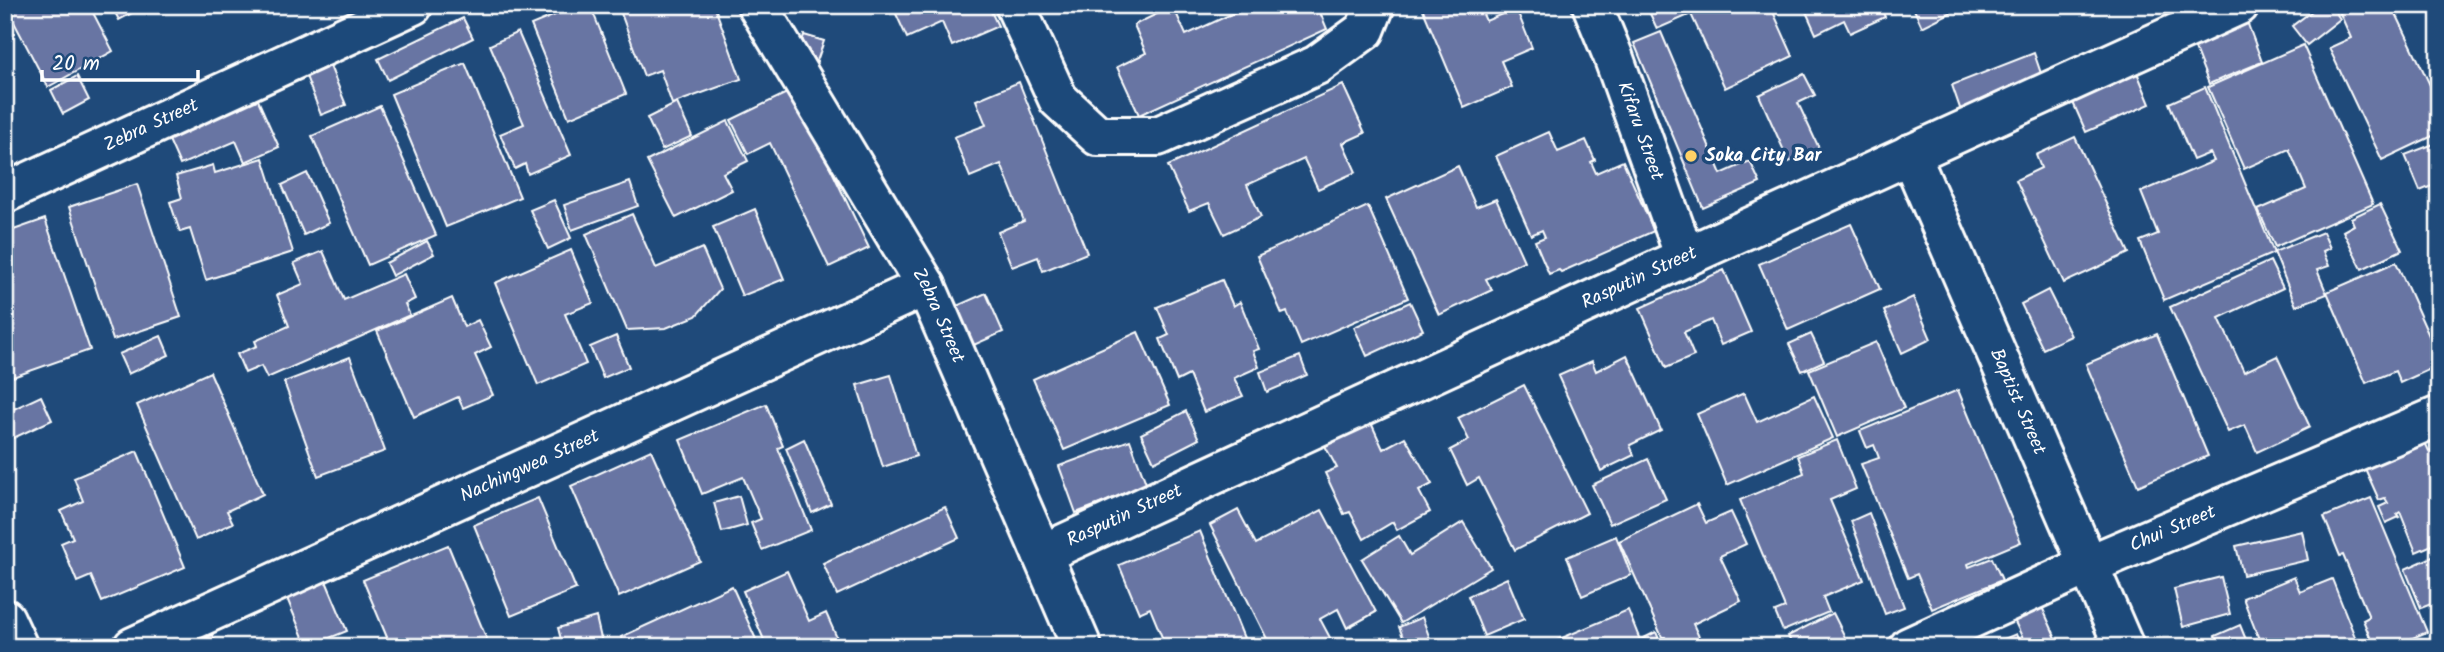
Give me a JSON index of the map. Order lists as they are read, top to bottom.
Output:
{
  "streets": {
    "street": [
      "Zebra Street",
      "Kifaru Street",
      "Rasputin Street",
      "Baptist Street",
      "Nachingwea Street",
      "Chui Street"
    ]
  },
  "crossings": [
    ["Zebra Street", "Rasputin Street"],
    ["Zebra Street", "Nachingwea Street"],
    ["Kifaru Street", "Rasputin Street"],
    ["Rasputin Street", "Baptist Street"],
    ["Baptist Street", "Chui Street"]
  ],
  "places": ["Soka City Bar"],
  "scale_bar": "20 m"
}
